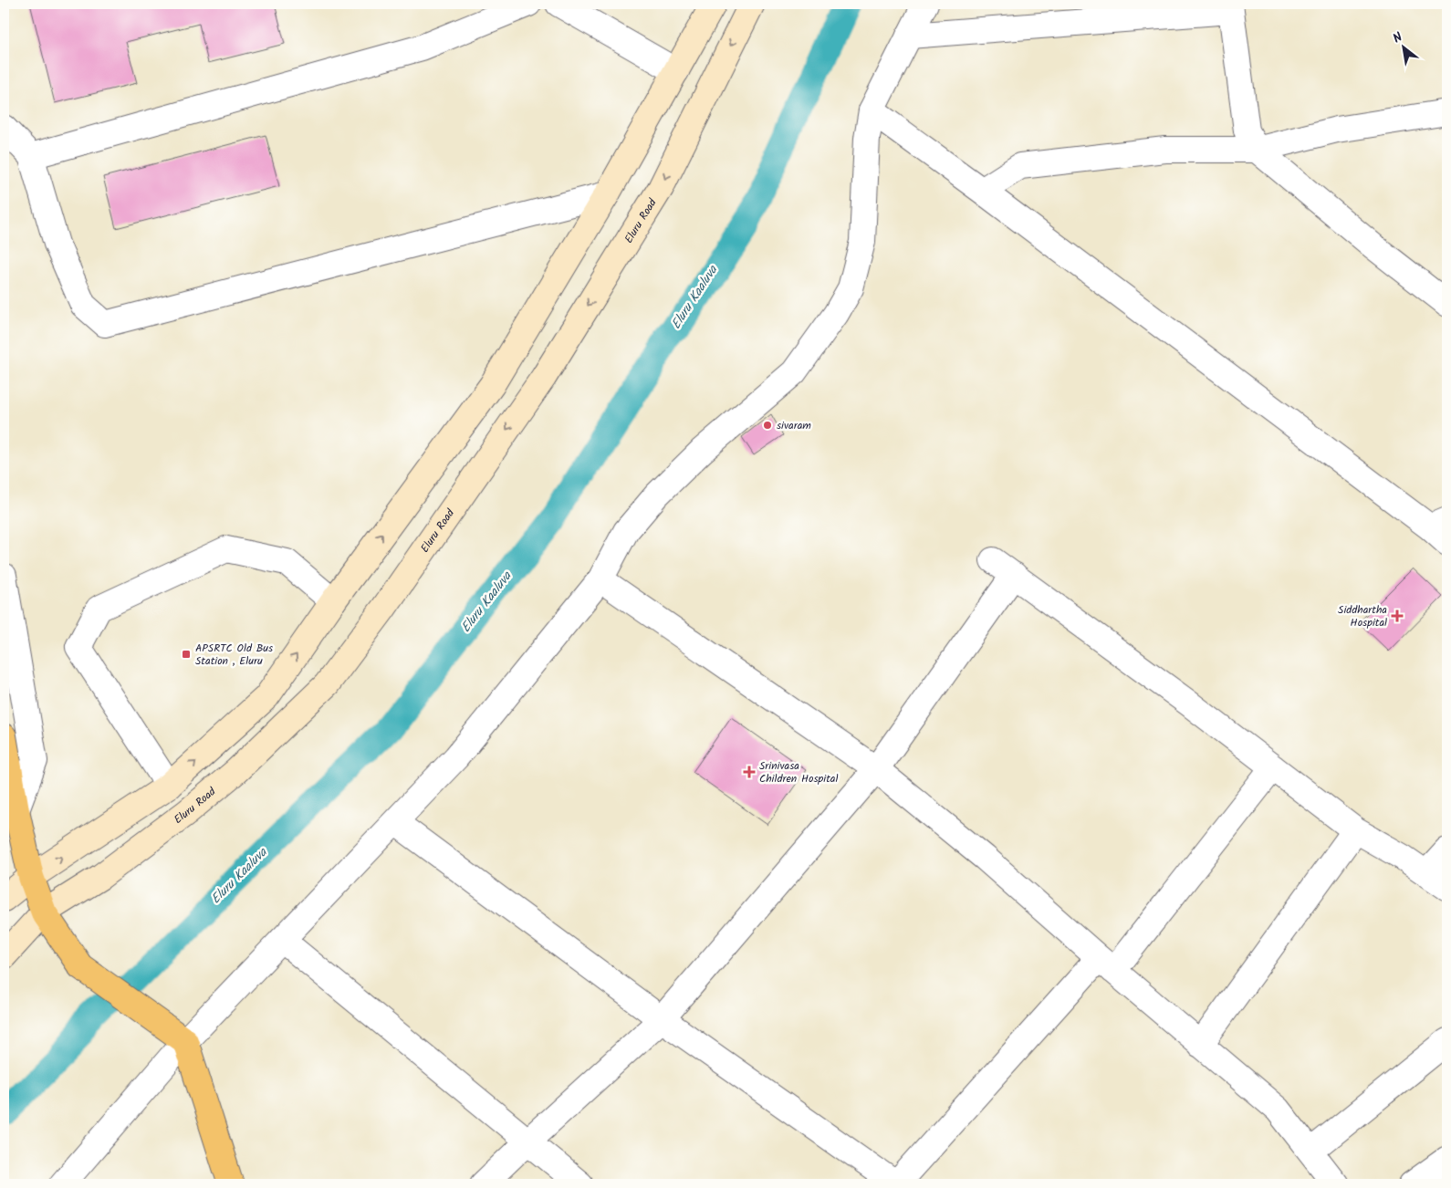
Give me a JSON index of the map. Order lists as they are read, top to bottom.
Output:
{
  "streets": {
    "main road": ["Eluru Road"]
  },
  "water": ["Eluru Kaaluva"],
  "places": {
    "other": ["sivaram"],
    "health": ["Siddhartha Hospital", "Srinivasa Children Hospital"],
    "transit": ["APSRTC Old Bus Station , Eluru"]
  },
  "north": "top left"
}
